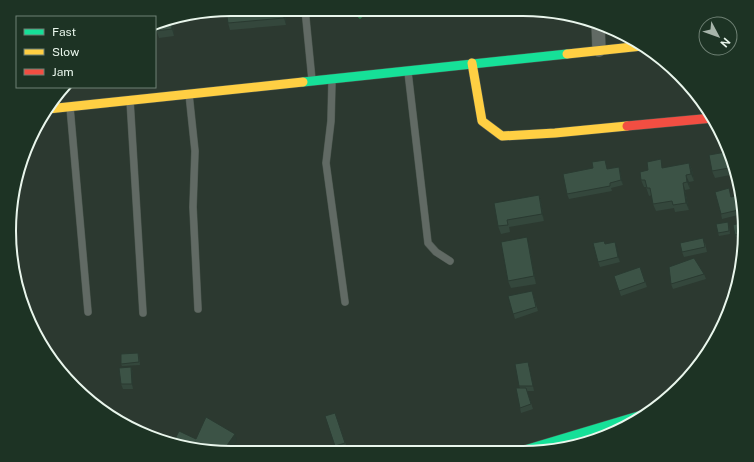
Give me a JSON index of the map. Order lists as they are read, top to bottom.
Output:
{
  "legend": ["Fast", "Slow", "Jam"],
  "north": "bottom right"
}
